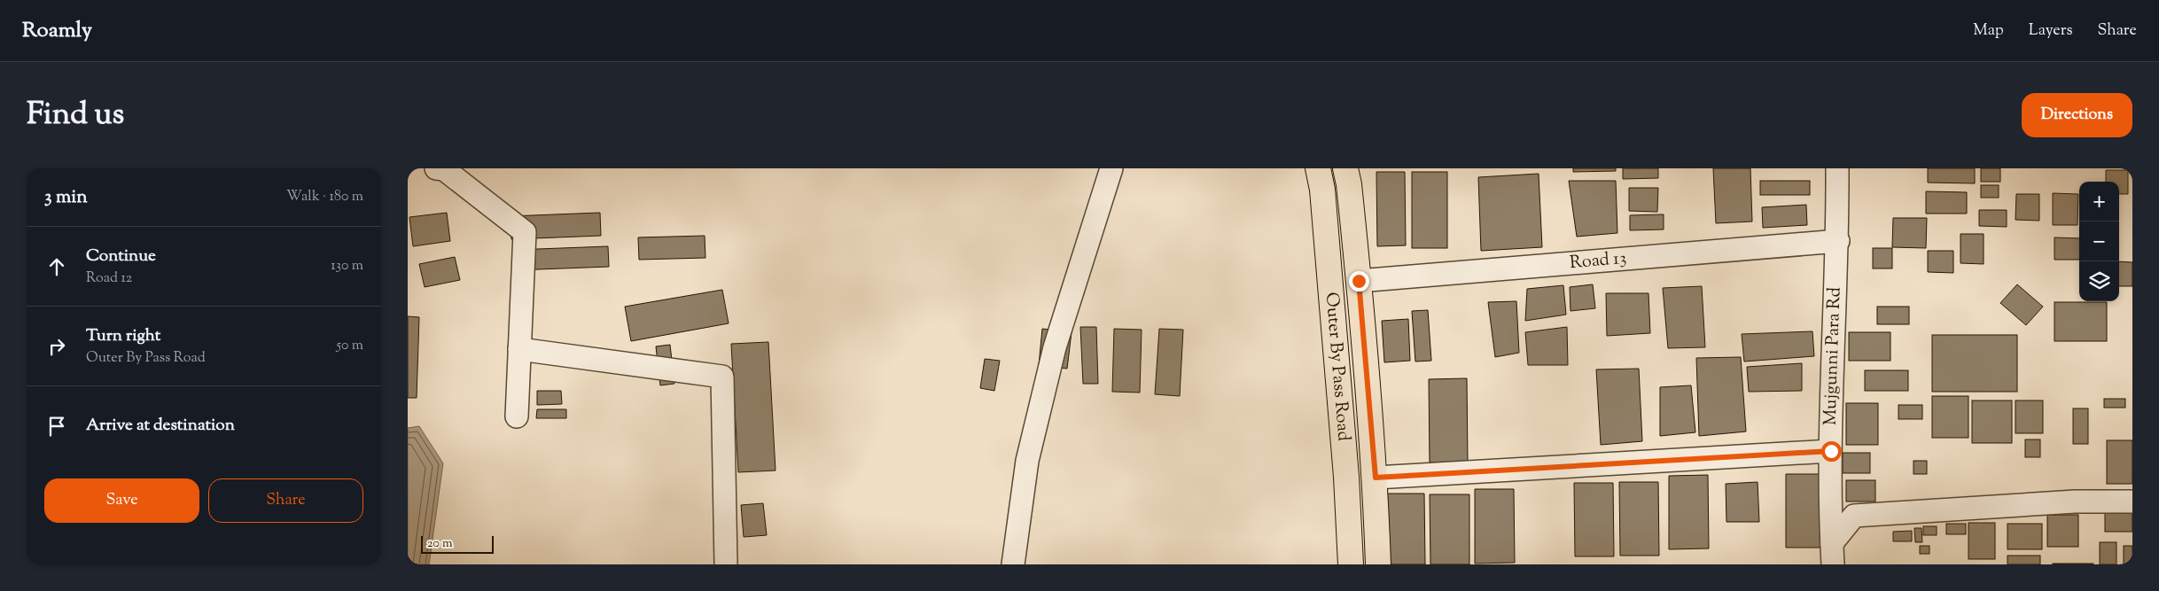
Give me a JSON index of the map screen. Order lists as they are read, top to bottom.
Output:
{
  "streets": {
    "main road": ["Outer By Pass Road"],
    "street": ["Road 13", "Mujgunni Para Rd"]
  },
  "crossings": [
    ["Road 13", "Mujgunni Para Rd"],
    ["Road 13", "Outer By Pass Road"]
  ],
  "scale_bar": "20 m",
  "page": {
    "header": "Roamly",
    "nav": ["Map", "Layers", "Share"],
    "title": "Find us",
    "buttons": [
      "Directions",
      ["Save", "Share"]
    ],
    "heading": ["3 min", "Walk · 180 m"],
    "map_buttons": ["+", "−"],
    "list": [
      ["Continue", "Road 12", "130 m"],
      ["Turn right", "Outer By Pass Road", "50 m"],
      "Arrive at destination"
    ],
    "scale": "20 m"
  }
}
